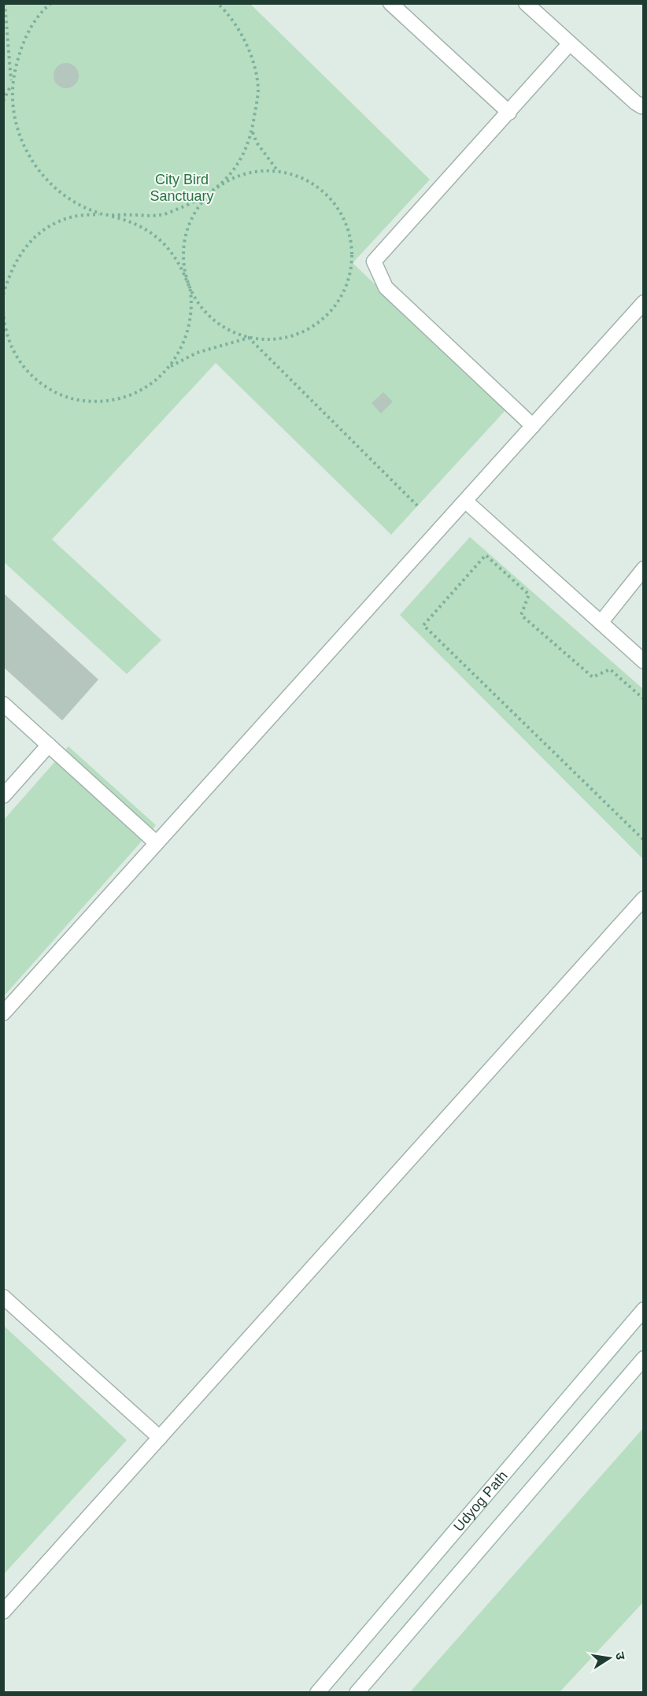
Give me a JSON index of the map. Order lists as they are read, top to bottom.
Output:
{
  "streets": {
    "street": ["Udyog Path"]
  },
  "parks": ["City Bird Sanctuary"],
  "north": "right"
}
